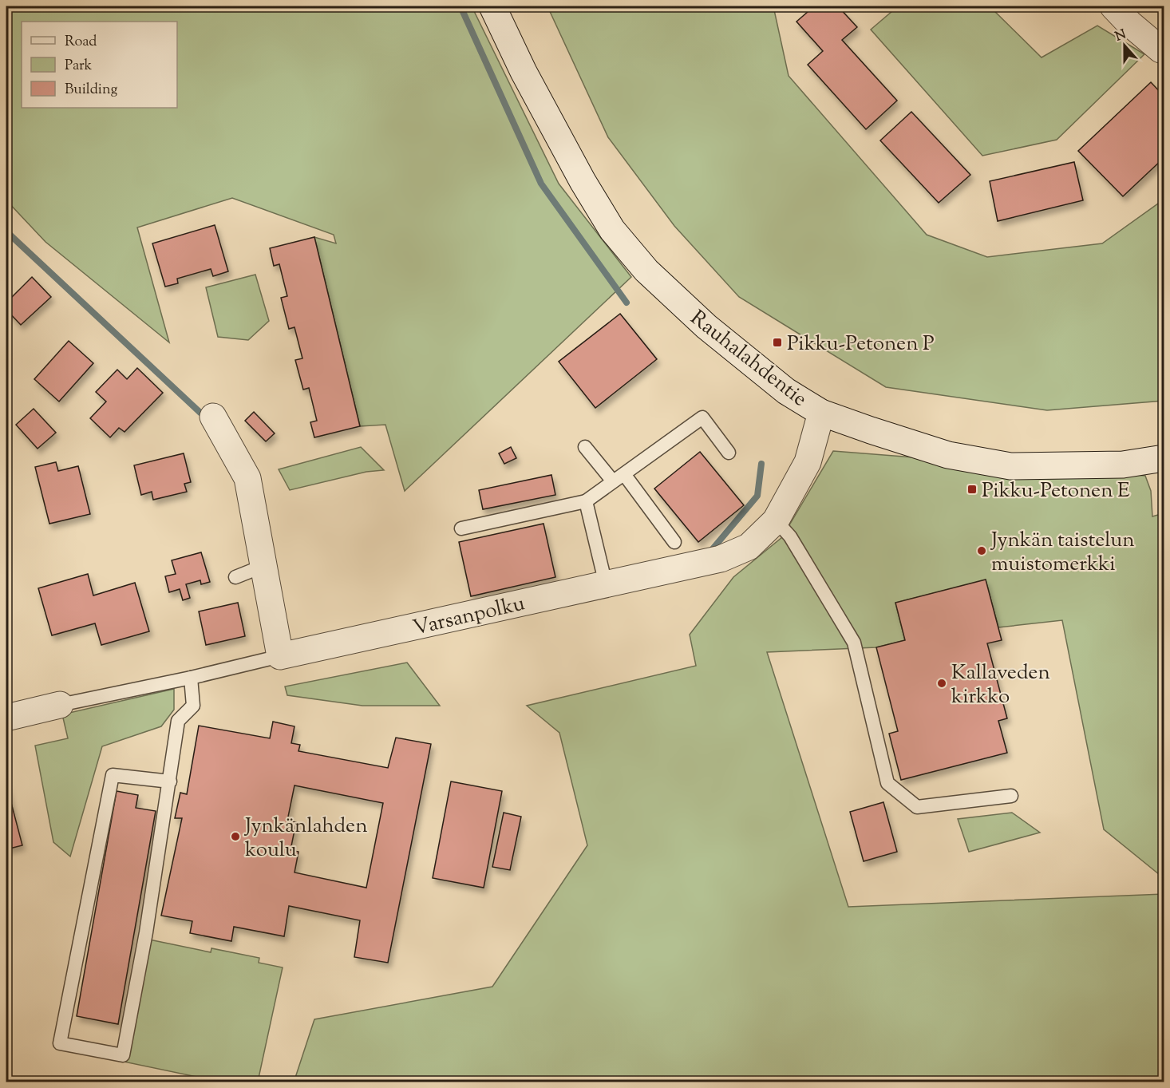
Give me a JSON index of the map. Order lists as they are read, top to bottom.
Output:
{
  "streets": {
    "street": ["Rauhalahdentie", "Varsanpolku"]
  },
  "crossings": [
    ["Rauhalahdentie", "Varsanpolku"]
  ],
  "places": {
    "transit": ["Pikku-Petonen P", "Pikku-Petonen E"],
    "other": ["Jynkän taistelun muistomerkki", "Kallaveden kirkko", "Jynkänlahden koulu"]
  },
  "legend": ["Road", "Park", "Building"],
  "north": "top"
}
